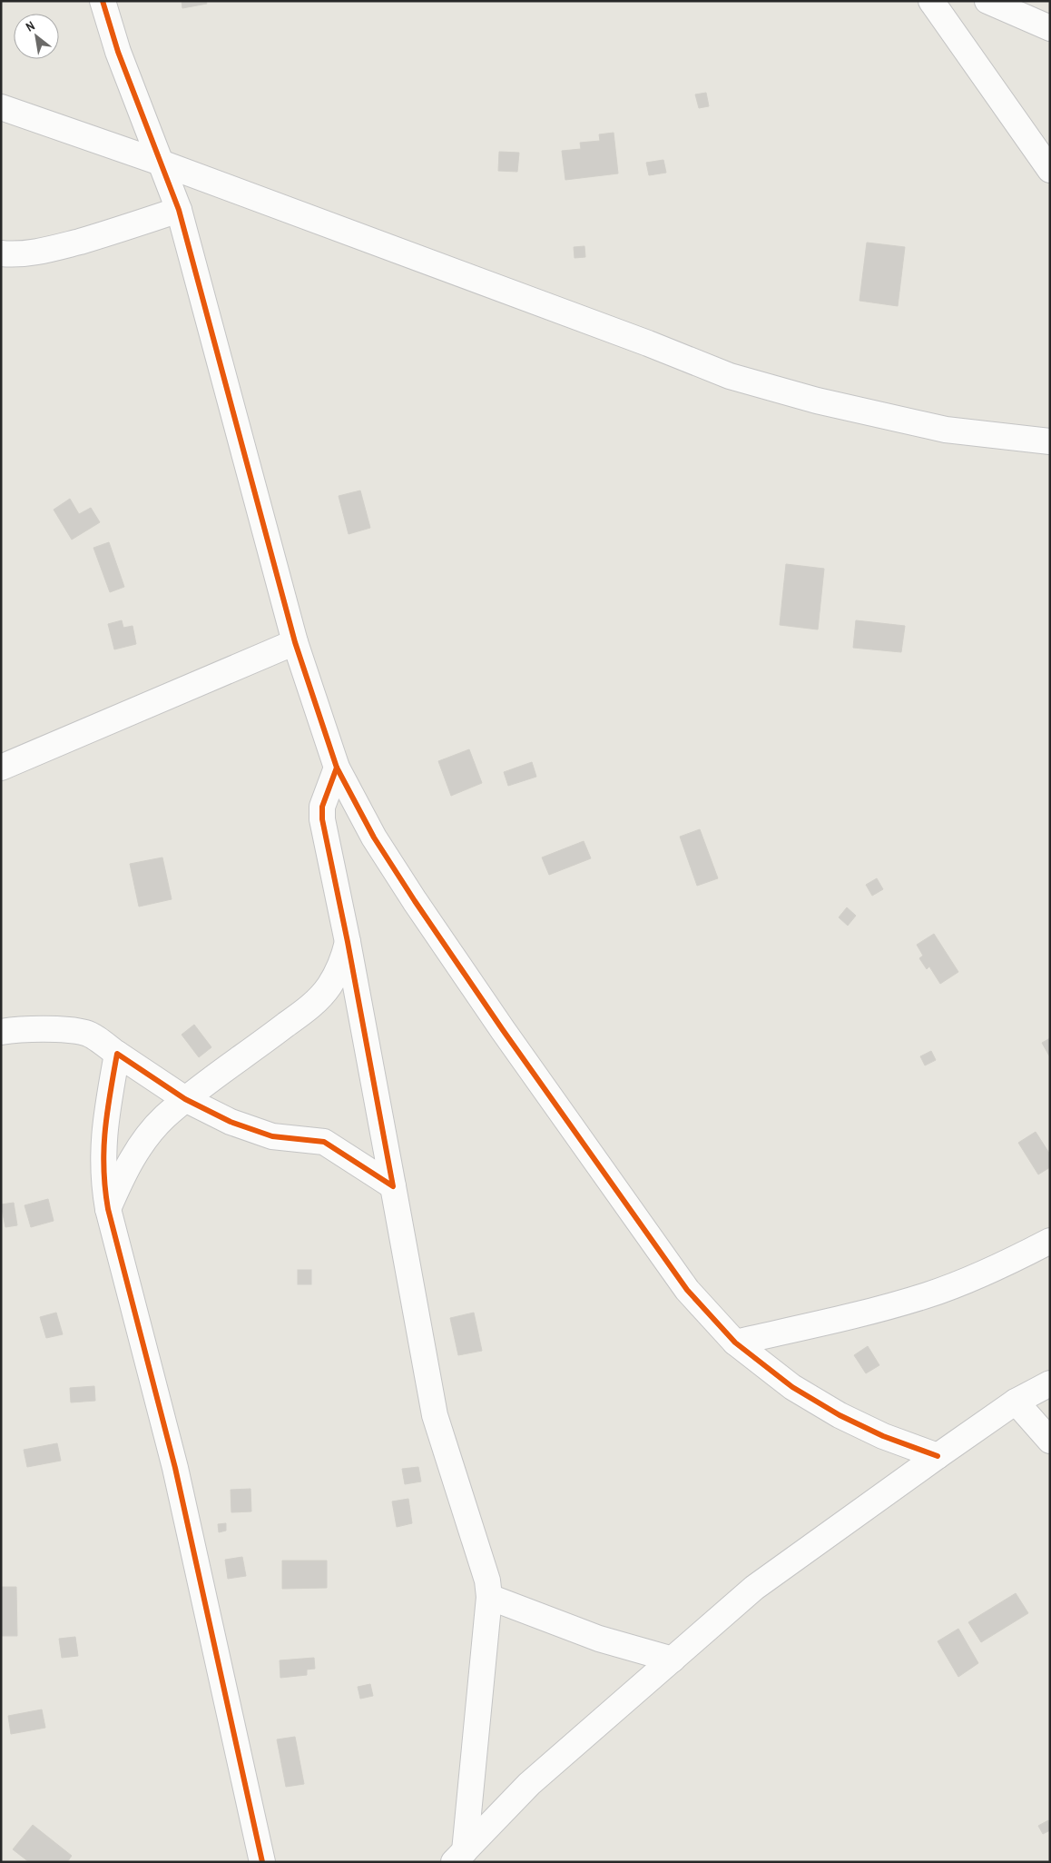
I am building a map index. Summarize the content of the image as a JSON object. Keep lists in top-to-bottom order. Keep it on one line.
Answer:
{"north":"top left"}
